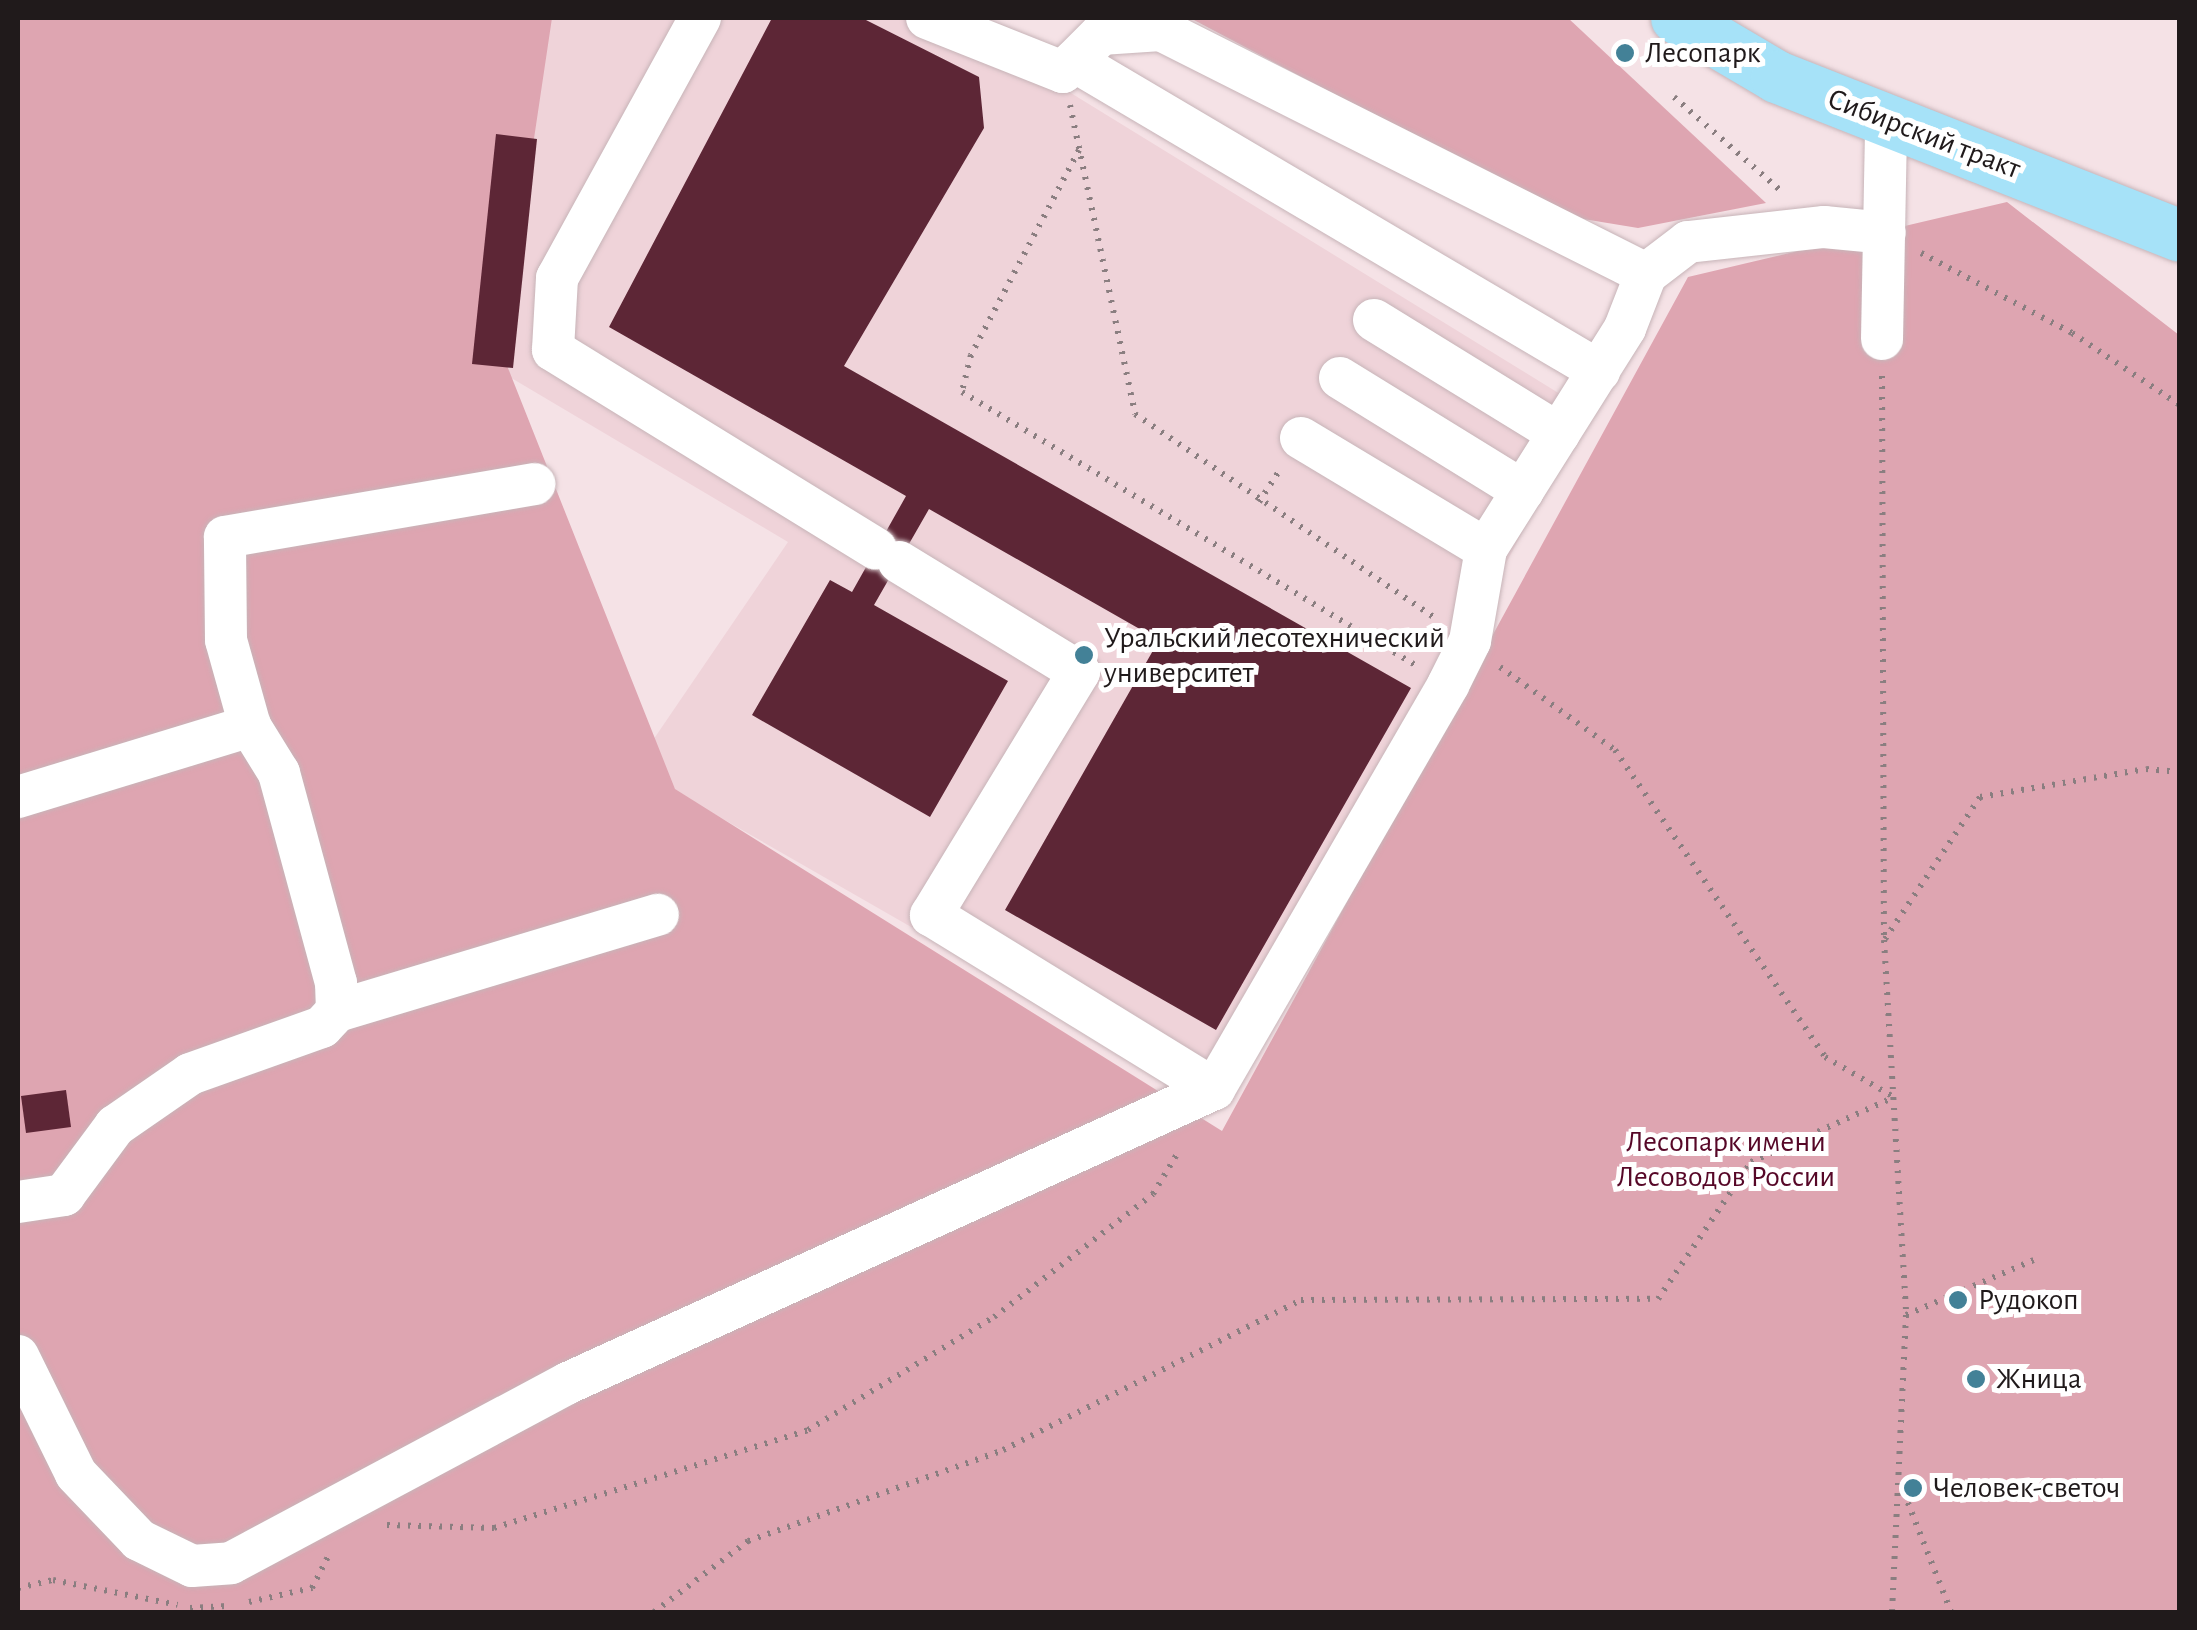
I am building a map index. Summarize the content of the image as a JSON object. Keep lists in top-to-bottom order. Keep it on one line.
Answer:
{"streets":{"main road":["Сибирский тракт"]},"parks":["Лесопарк имени Лесоводов России"],"places":["Лесопарк","Уральский лесотехнический университет","Рудокоп","Жница","Человек-светоч"]}
